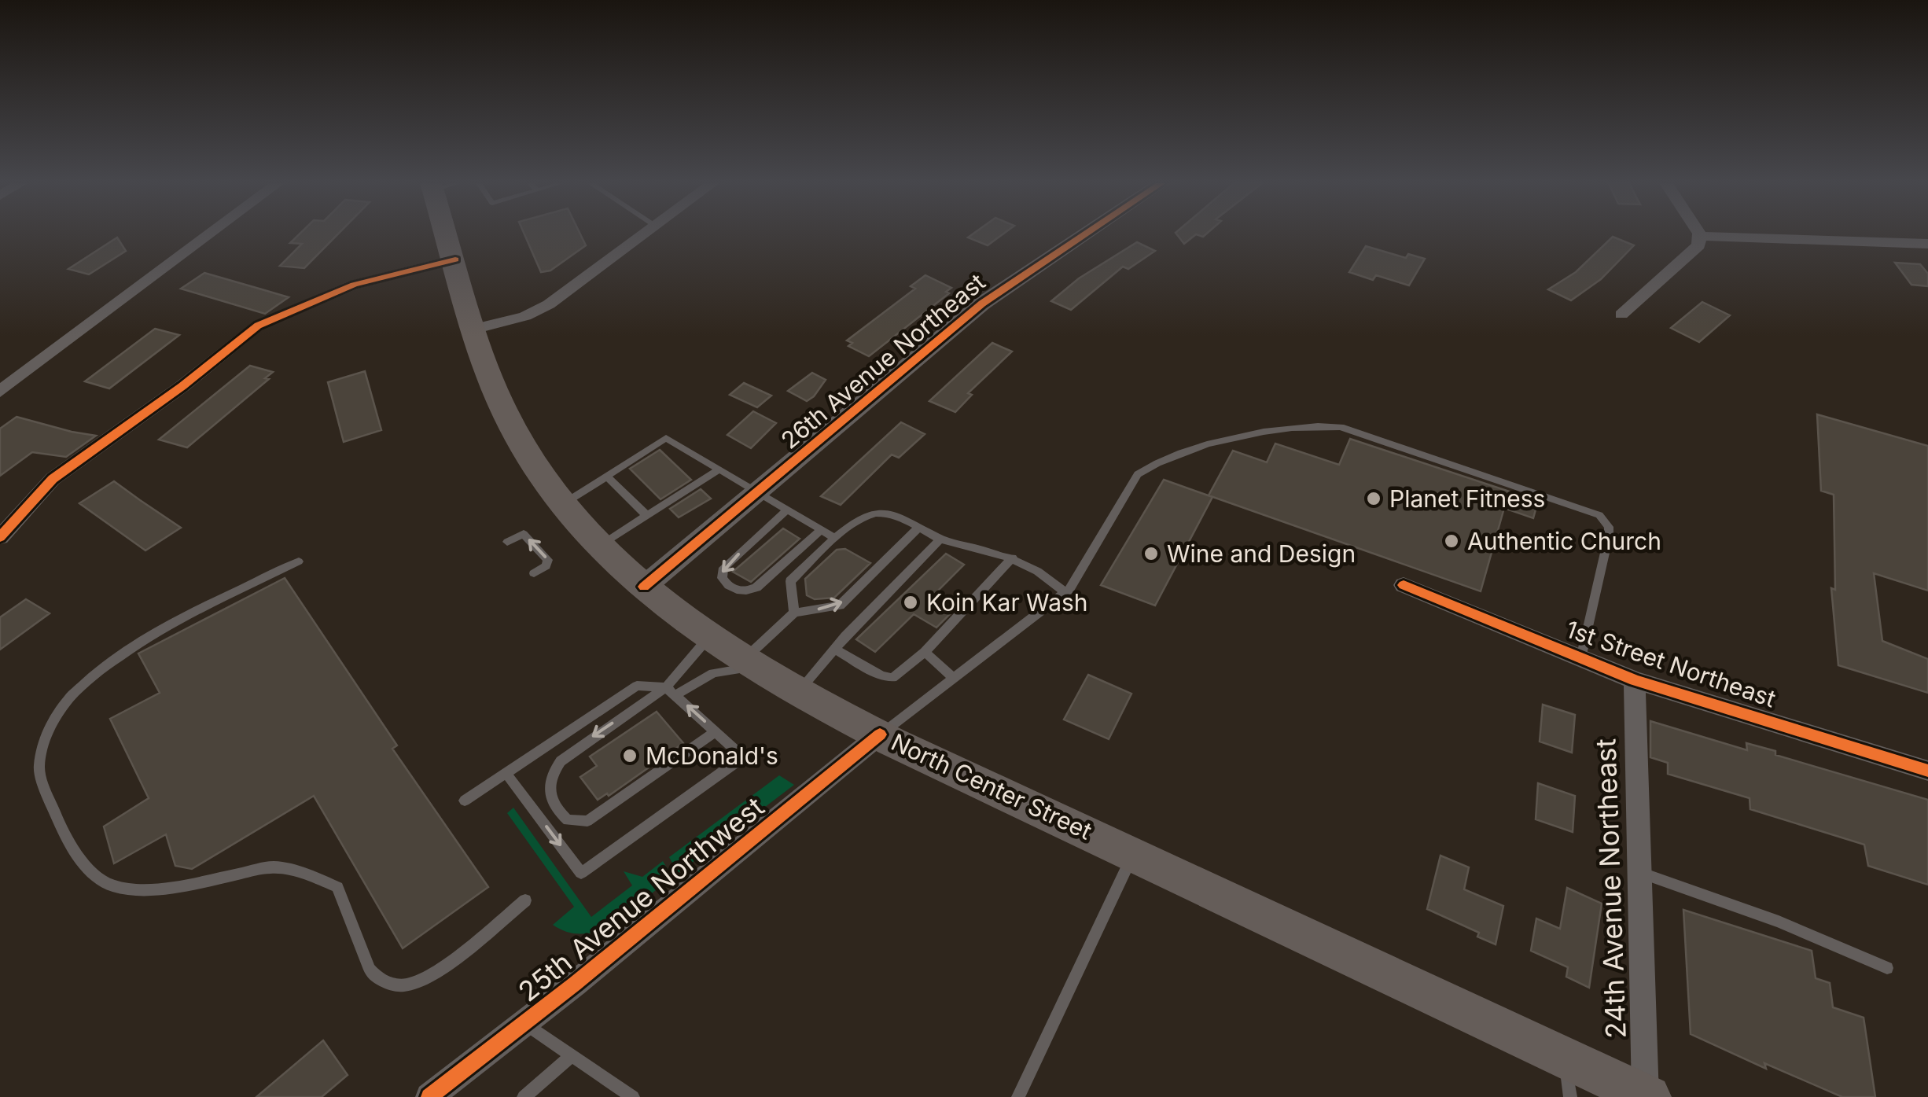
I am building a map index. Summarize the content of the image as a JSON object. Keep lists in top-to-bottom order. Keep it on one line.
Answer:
{"streets":{"main road":["North Center Street"],"street":["26th Avenue Northeast","1st Street Northeast","24th Avenue Northeast","25th Avenue Northwest"]},"crossings":[["26th Avenue Northeast","North Center Street"],["1st Street Northeast","24th Avenue Northeast"],["North Center Street","24th Avenue Northeast"],["North Center Street","25th Avenue Northwest"]],"places":["Planet Fitness","Authentic Church","Wine and Design","Koin Kar Wash","McDonald's"]}
